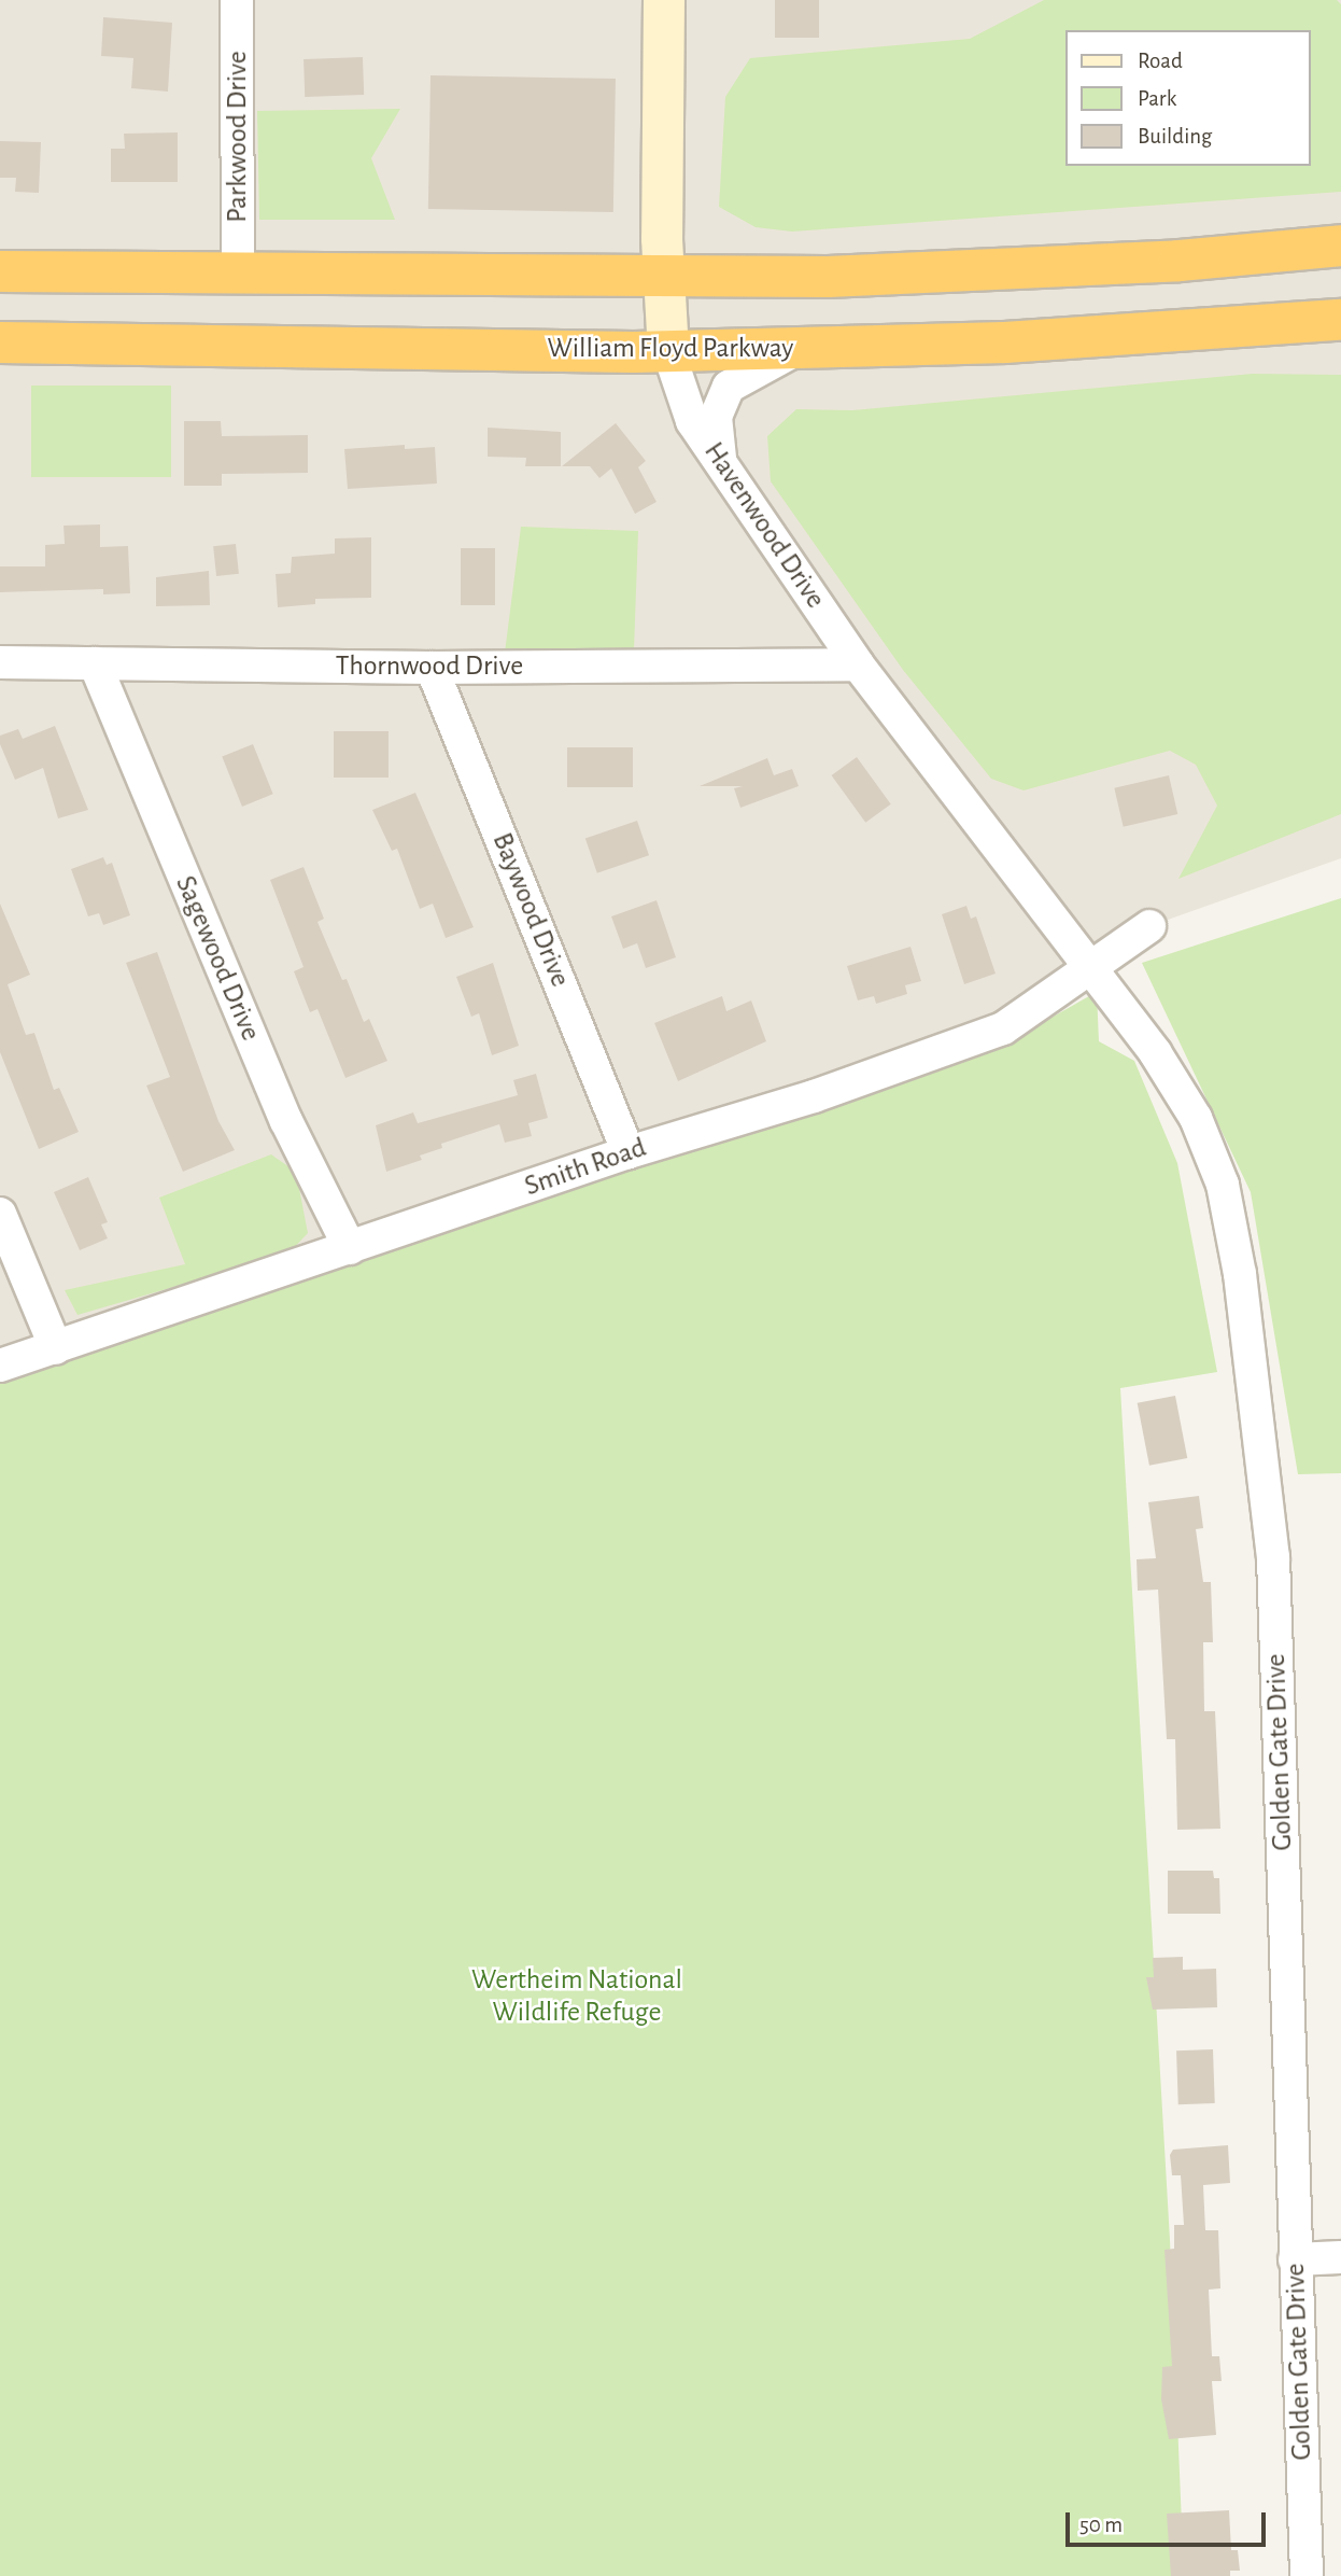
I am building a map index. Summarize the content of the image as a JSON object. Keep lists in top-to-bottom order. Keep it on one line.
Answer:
{"streets":{"highway":["William Floyd Parkway"],"main road":["Havenwood Drive"],"street":["Parkwood Drive","Thornwood Drive","Baywood Drive","Sagewood Drive","Smith Road","Golden Gate Drive"]},"crossings":[["William Floyd Parkway","Havenwood Drive"],["Havenwood Drive","Thornwood Drive"],["Havenwood Drive","Smith Road"],["Havenwood Drive","Golden Gate Drive"],["Thornwood Drive","Baywood Drive"],["Thornwood Drive","Sagewood Drive"],["Baywood Drive","Smith Road"],["Sagewood Drive","Smith Road"],["Smith Road","Golden Gate Drive"]],"parks":["Wertheim National Wildlife Refuge"],"legend":["Road","Park","Building"],"scale_bar":"50 m"}
